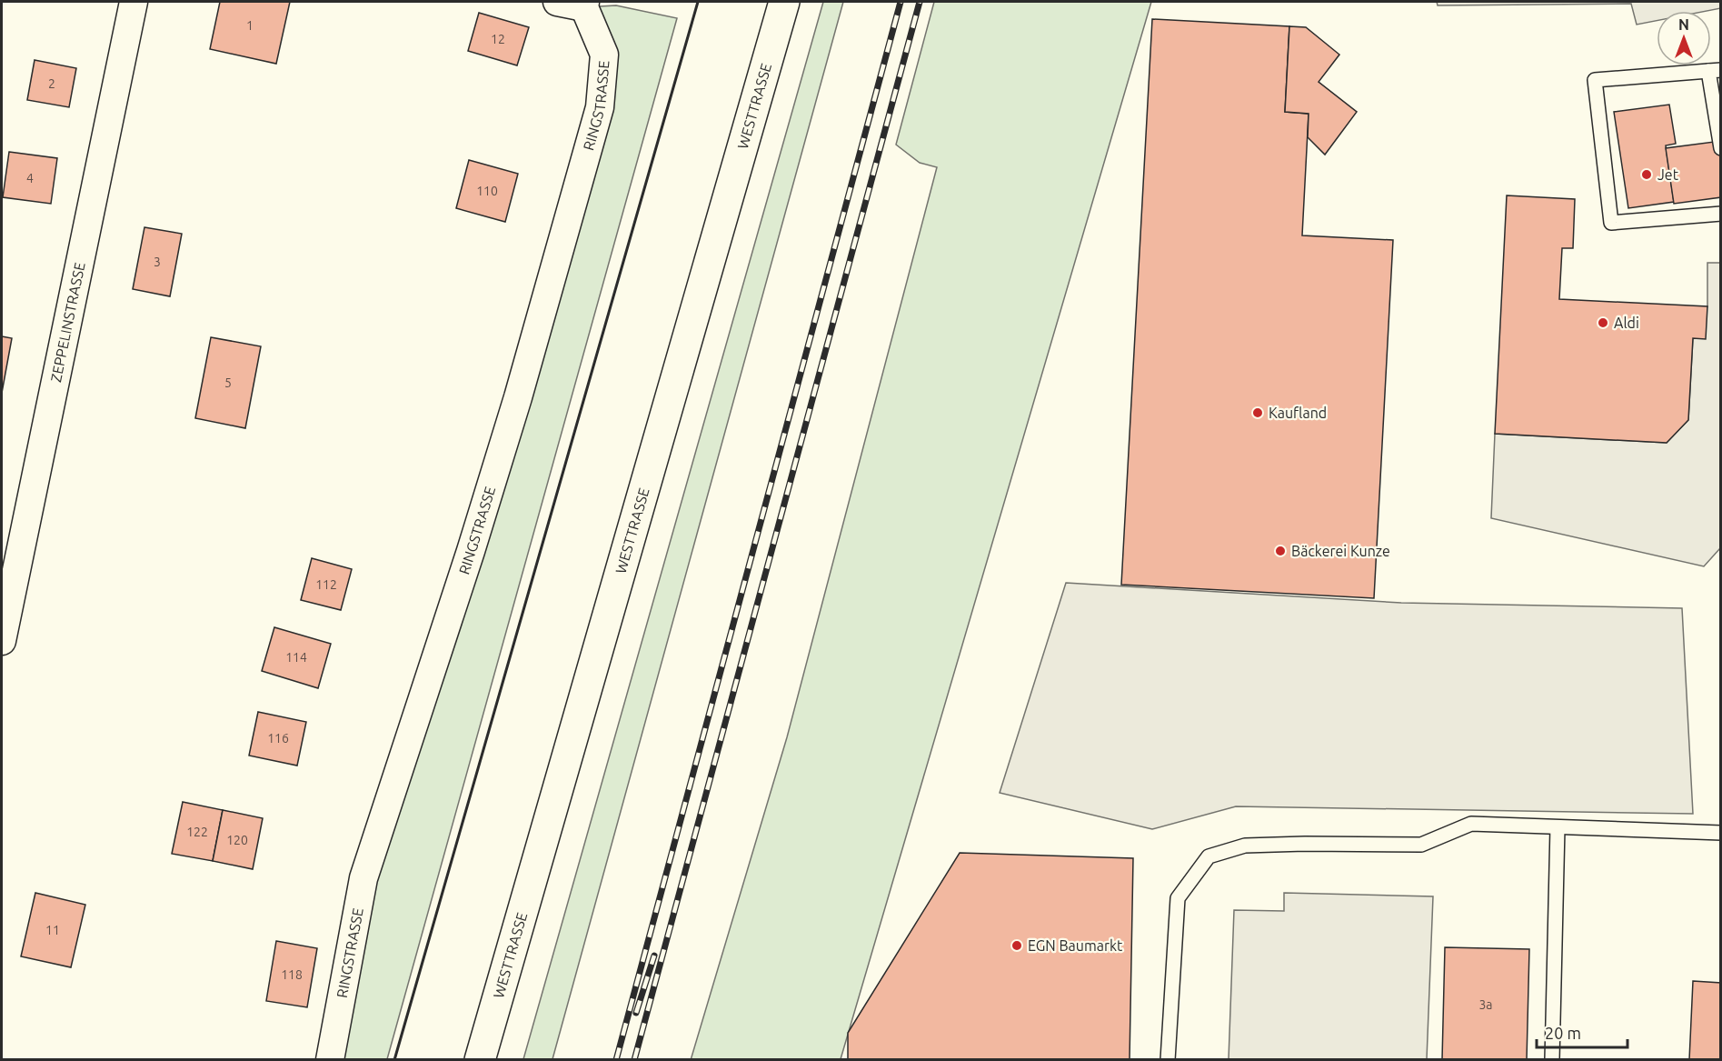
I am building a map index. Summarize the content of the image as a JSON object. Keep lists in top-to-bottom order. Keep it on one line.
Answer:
{"streets":{"main road":["WESTTRASSE"],"street":["RINGSTRASSE","ZEPPELINSTRASSE"]},"places":["Jet","Aldi","Kaufland","Bäckerei Kunze","EGN Baumarkt"],"house_numbers":["1","12","2","4","110","3","5","112","114","116","122","120","11","118","3a"],"scale_bar":"20 m","north":"top"}
